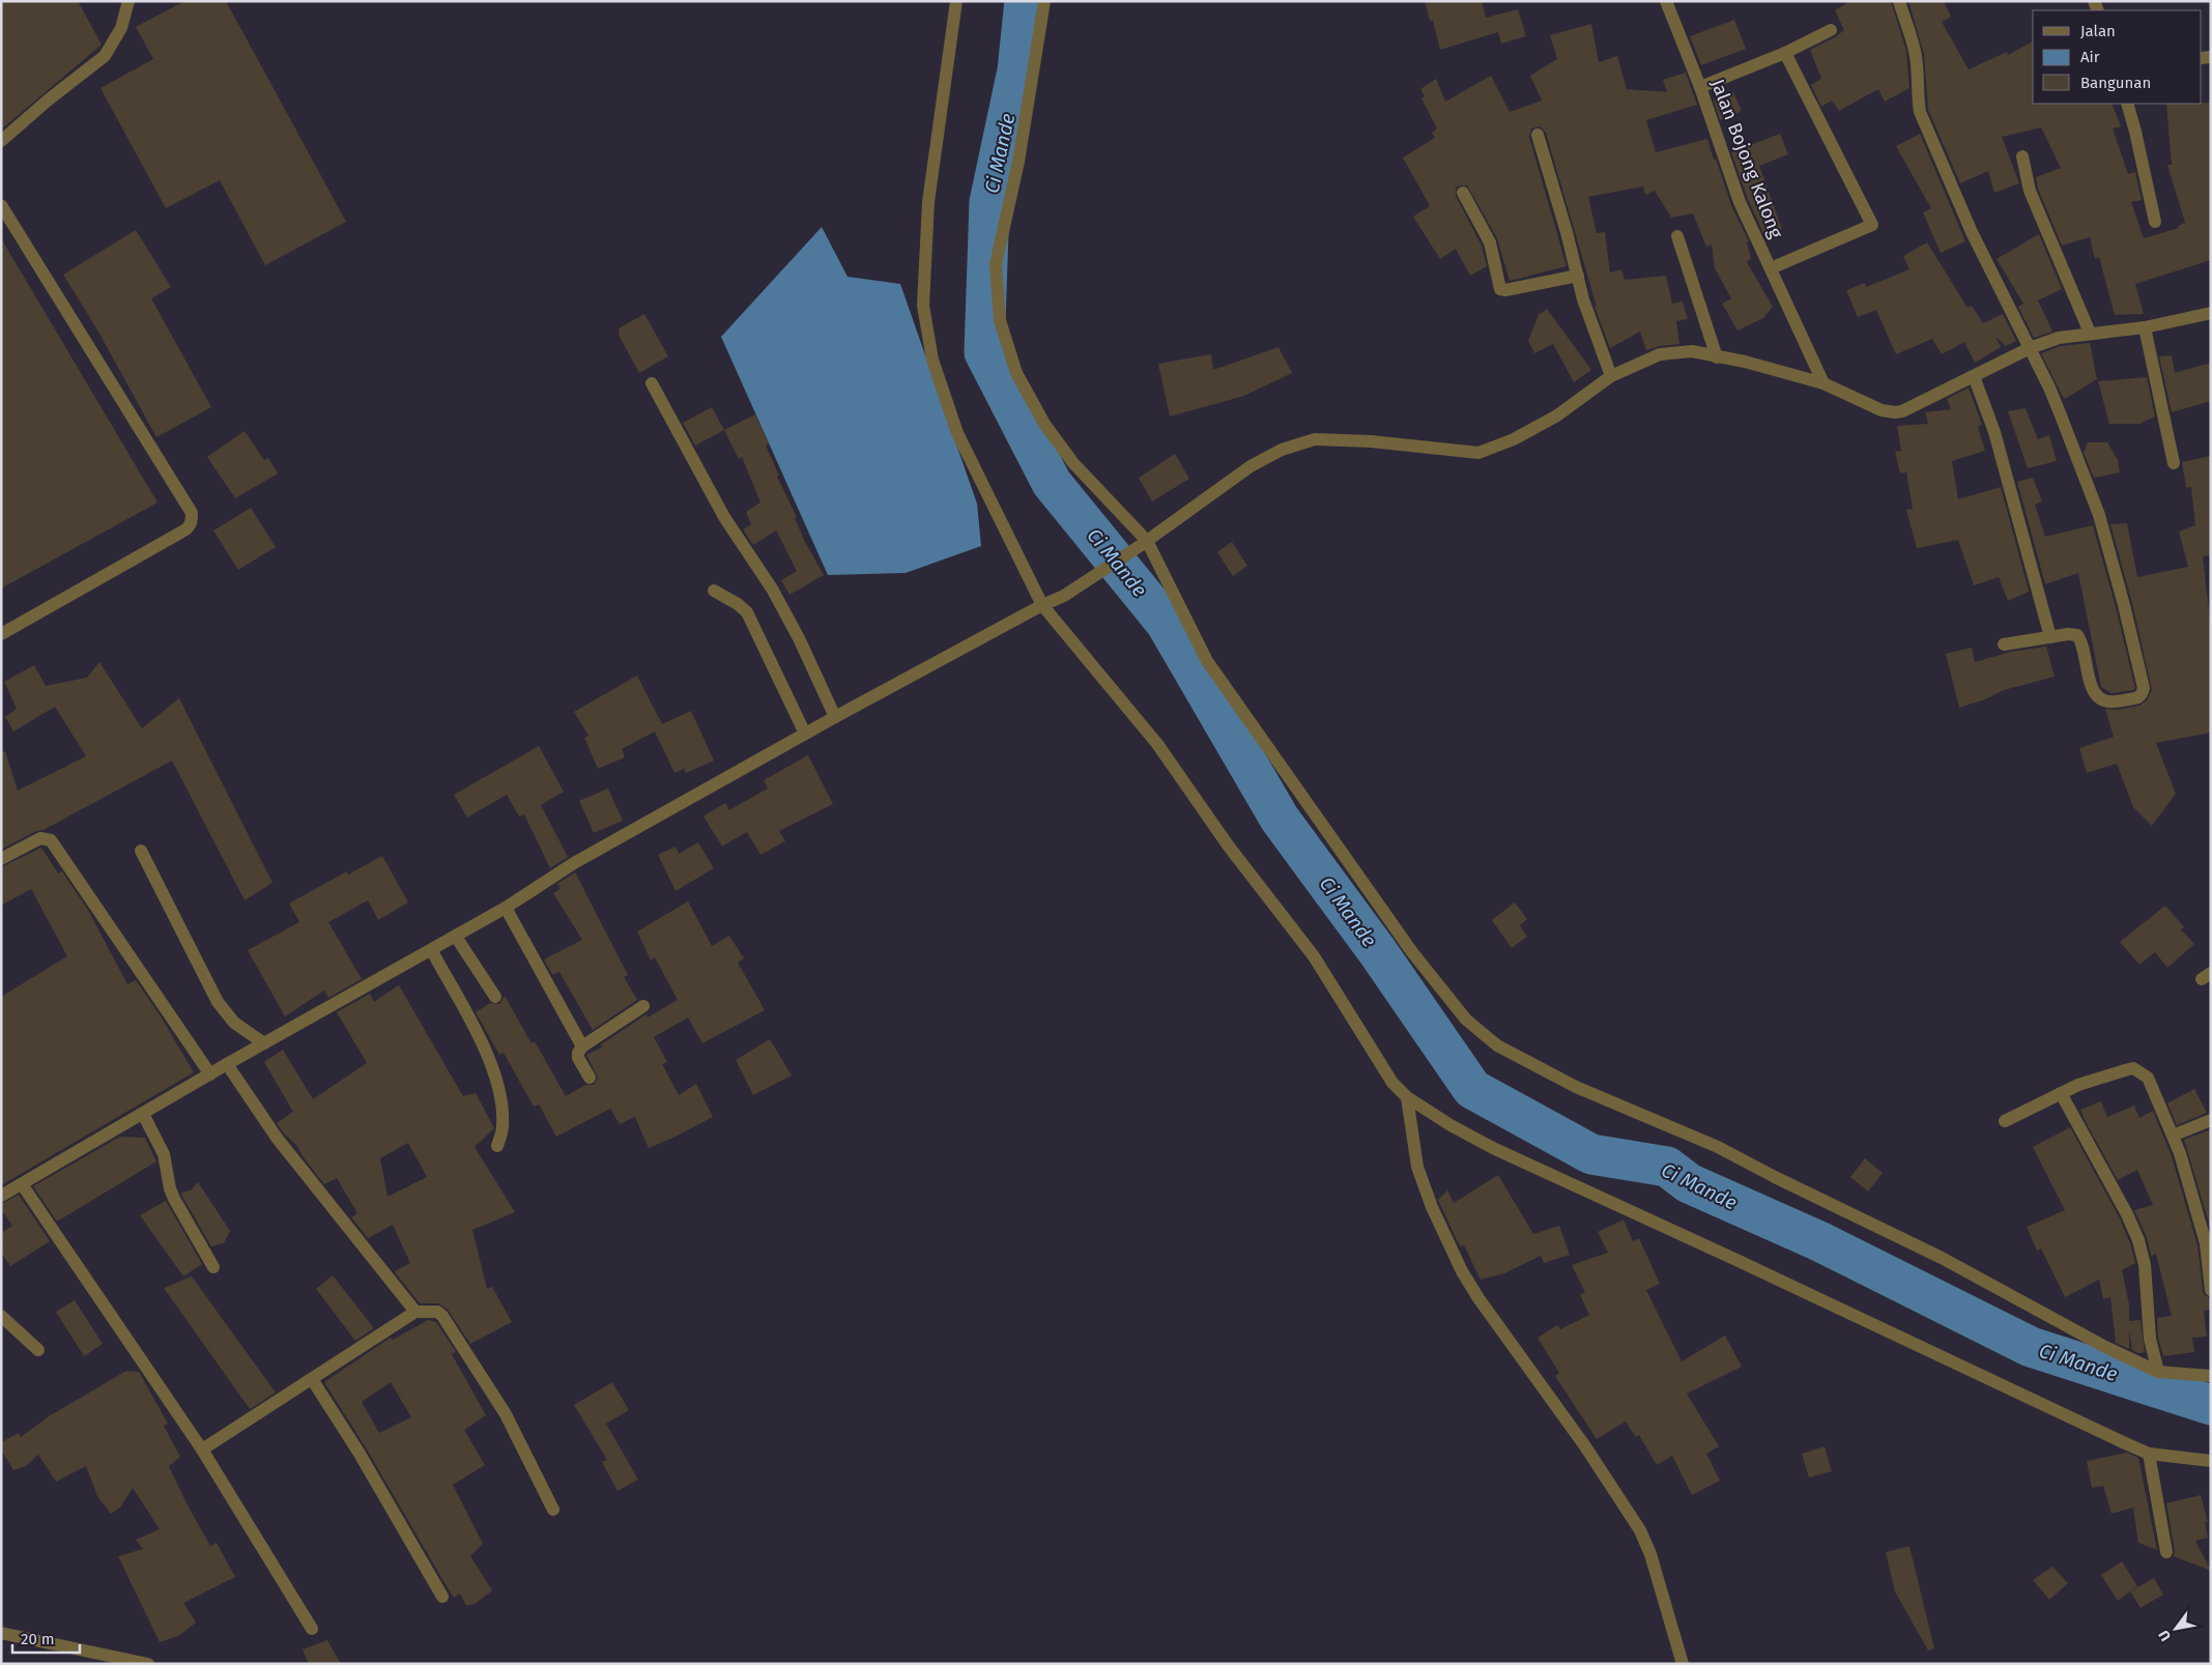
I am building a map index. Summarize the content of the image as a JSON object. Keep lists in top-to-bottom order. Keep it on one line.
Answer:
{"streets":{"street":["Jalan Bojong Kalong"]},"water":["Ci Mande"],"legend":["Jalan","Air","Bangunan"],"scale_bar":"20 m","north":"bottom left"}
